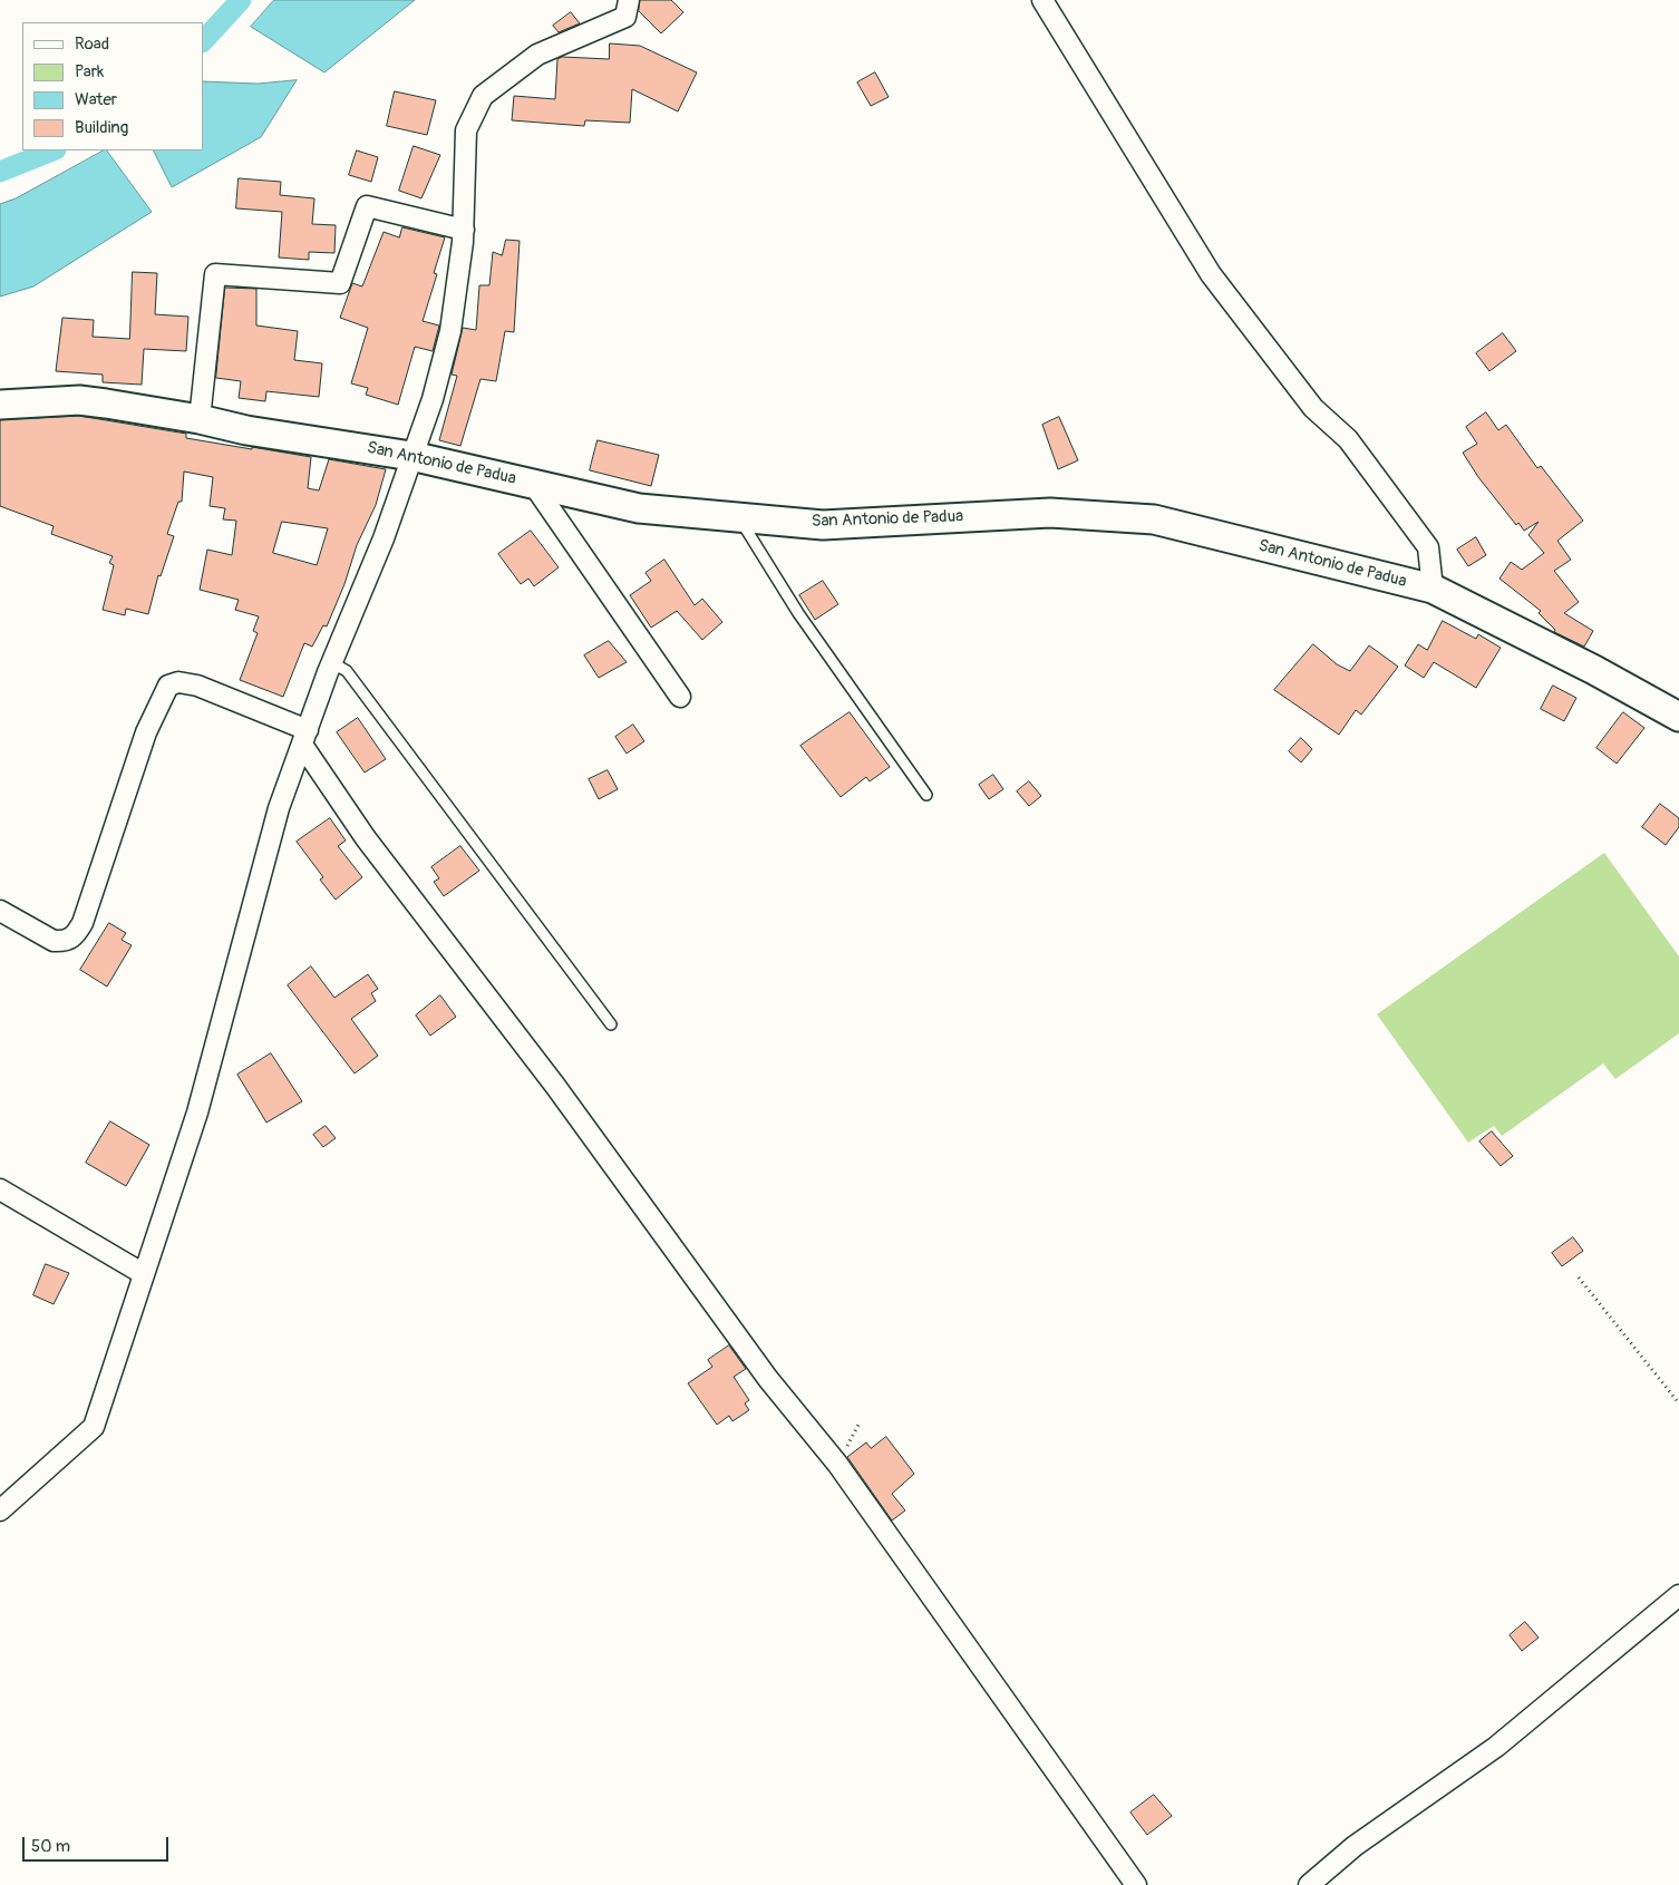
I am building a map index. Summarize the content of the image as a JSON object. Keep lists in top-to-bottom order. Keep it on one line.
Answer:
{"streets":{"street":["San Antonio de Padua"]},"legend":["Road","Park","Water","Building"],"scale_bar":"50 m"}
